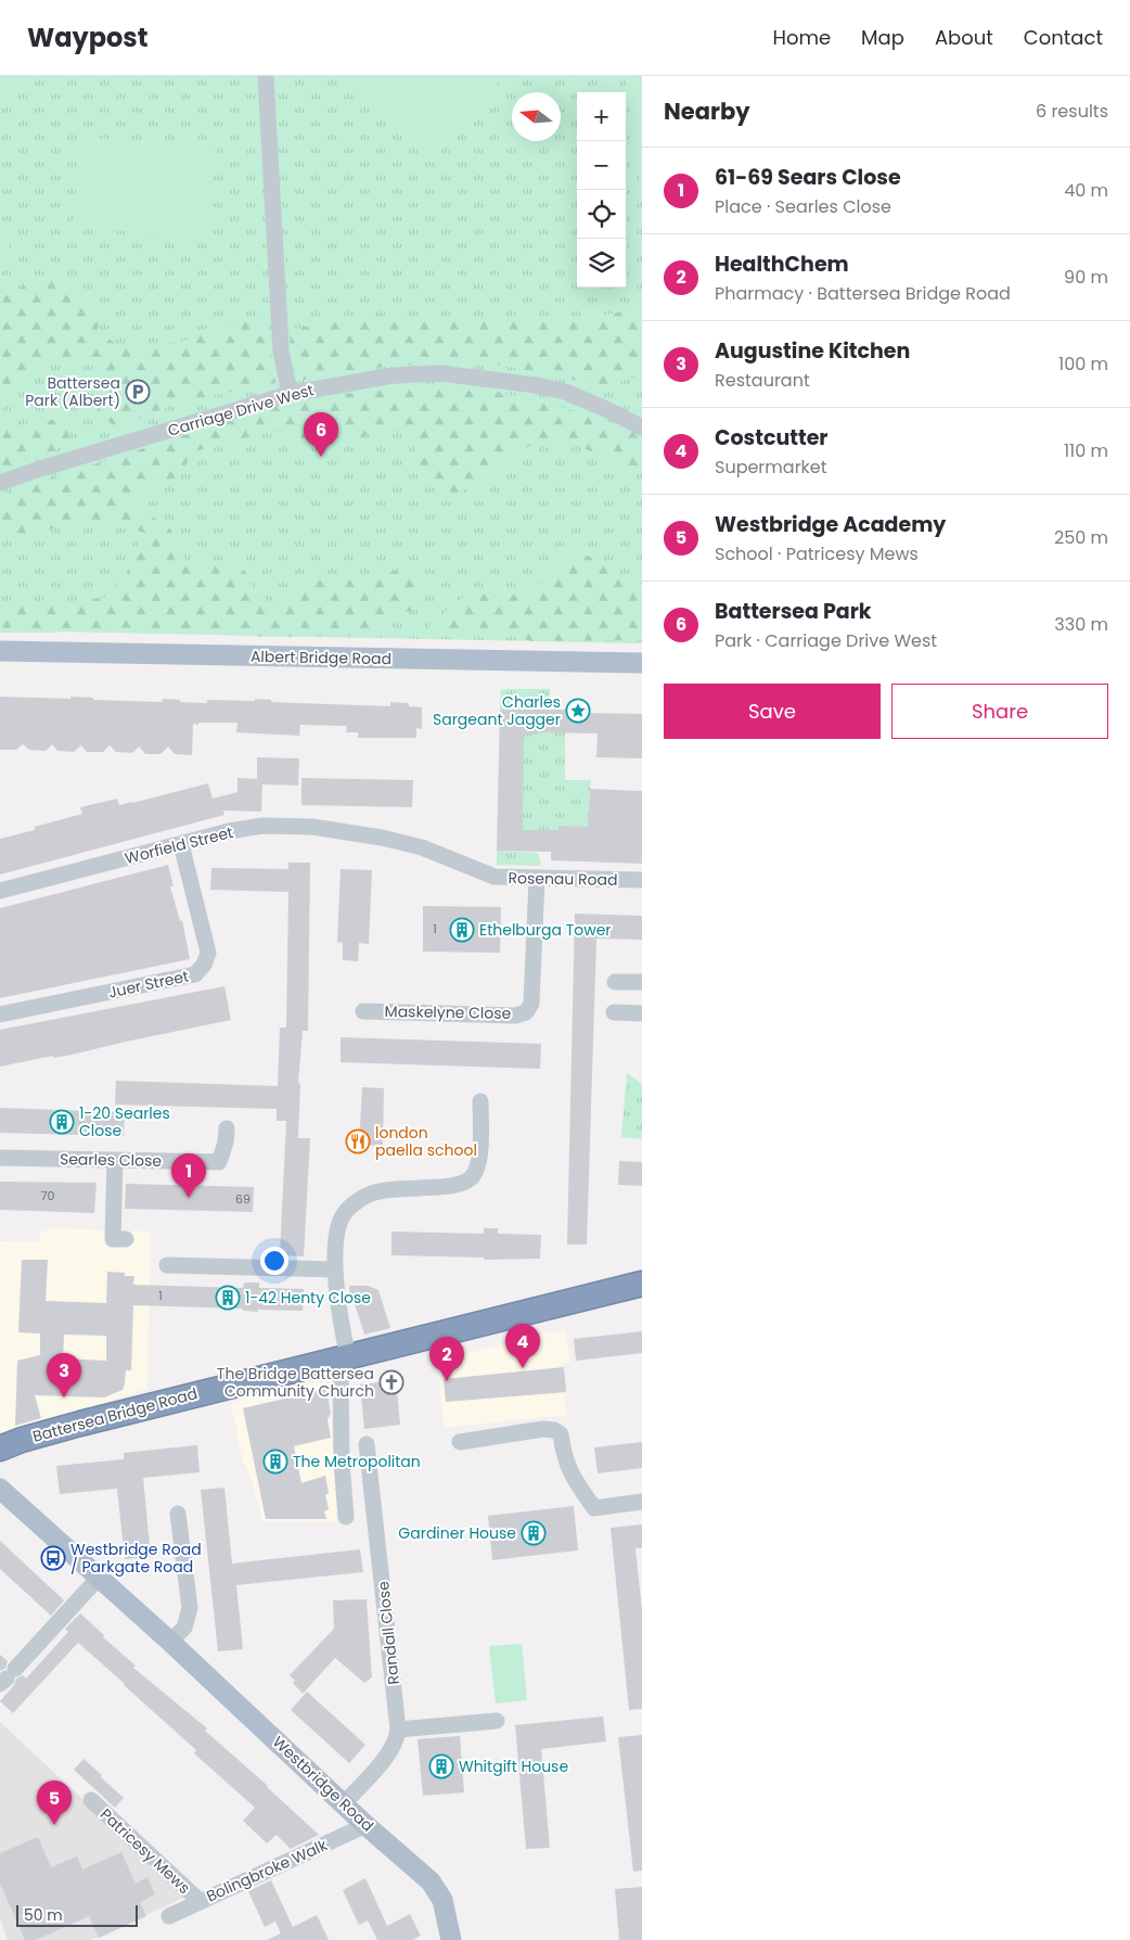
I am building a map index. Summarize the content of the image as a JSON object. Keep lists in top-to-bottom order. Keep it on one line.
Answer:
{"streets":{"highway":["Battersea Bridge Road"],"main road":["Albert Bridge Road","Westbridge Road"],"street":["Carriage Drive West","Worfield Street","Rosenau Road","Juer Street","Maskelyne Close","Searles Close","Randall Close","Patricesy Mews","Bolingbroke Walk"]},"crossings":[["Worfield Street","Rosenau Road"],["Worfield Street","Juer Street"],["Rosenau Road","Maskelyne Close"],["Randall Close","Westbridge Road"],["Westbridge Road","Bolingbroke Walk"],["Patricesy Mews","Bolingbroke Walk"]],"places":{"parking":["Battersea Park (Albert)"],"place":["Charles Sargeant Jagger"],"building":["Ethelburga Tower","1-20 Searles Close","1-42 Henty Close","The Metropolitan","Gardiner House","Whitgift House"],"restaurant":["london paella school"],"church":["The Bridge Battersea Community Church"],"bus stop":["Westbridge Road / Parkgate Road"]},"house_numbers":["1","70","69","1"],"scale_bar":"50 m","north":"left","page":{"header":"Waypost","nav":["Home","Map","About","Contact"],"heading":["Nearby","6 results"],"map_buttons":["+","−"],"list":[{"mark":"1","name":"61-69 Sears Close","note":"Place · Searles Close","value":"40 m"},{"mark":"2","name":"HealthChem","note":"Pharmacy · Battersea Bridge Road","value":"90 m"},{"mark":"3","name":"Augustine Kitchen","note":"Restaurant","value":"100 m"},{"mark":"4","name":"Costcutter","note":"Supermarket","value":"110 m"},{"mark":"5","name":"Westbridge Academy","note":"School · Patricesy Mews","value":"250 m"},{"mark":"6","name":"Battersea Park","note":"Park · Carriage Drive West","value":"330 m"}],"pins":["6","1","4","2","3","5"],"buttons":["Save","Share"],"scale":"50 m"}}
